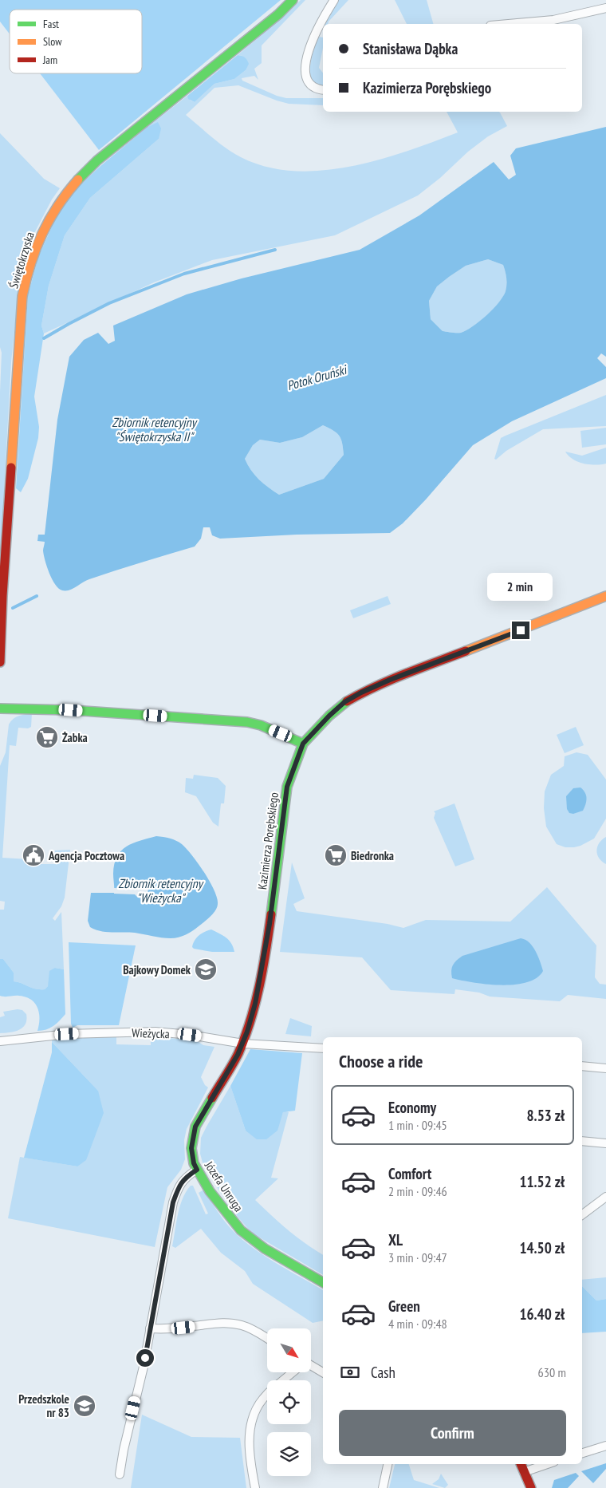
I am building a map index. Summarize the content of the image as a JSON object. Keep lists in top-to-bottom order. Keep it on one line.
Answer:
{"streets":{"street":["Świętokrzyska","Kazimierza Porębskiego","Wieżycka","Józefa Unruga"]},"crossings":[["Kazimierza Porębskiego","Wieżycka"],["Kazimierza Porębskiego","Józefa Unruga"],["Wieżycka","Józefa Unruga"]],"water":["Potok Oruński","Zbiornik retencyjny \"Świętokrzyska II\"","Zbiornik retencyjny \"Wieżycka\""],"places":{"supermarket":["Żabka","Biedronka"],"public building":["Agencja Pocztowa"],"school or university":["Bajkowy Domek","Przedszkole nr 83"]},"legend":["Fast","Slow","Jam"],"north":"bottom right","page":{"banner":["Stanisława Dąbka","Kazimierza Porębskiego"],"bubble":"2 min","heading":"Choose a ride","list":[{"name":"Economy","note":"1 min · 09:45","value":"8.53 zł"},{"name":"Comfort","note":"2 min · 09:46","value":"11.52 zł"},{"name":"XL","note":"3 min · 09:47","value":"14.50 zł"},{"name":"Green","note":"4 min · 09:48","value":"16.40 zł"}],"pay":["Cash","630 m"],"buttons":"Confirm"}}
